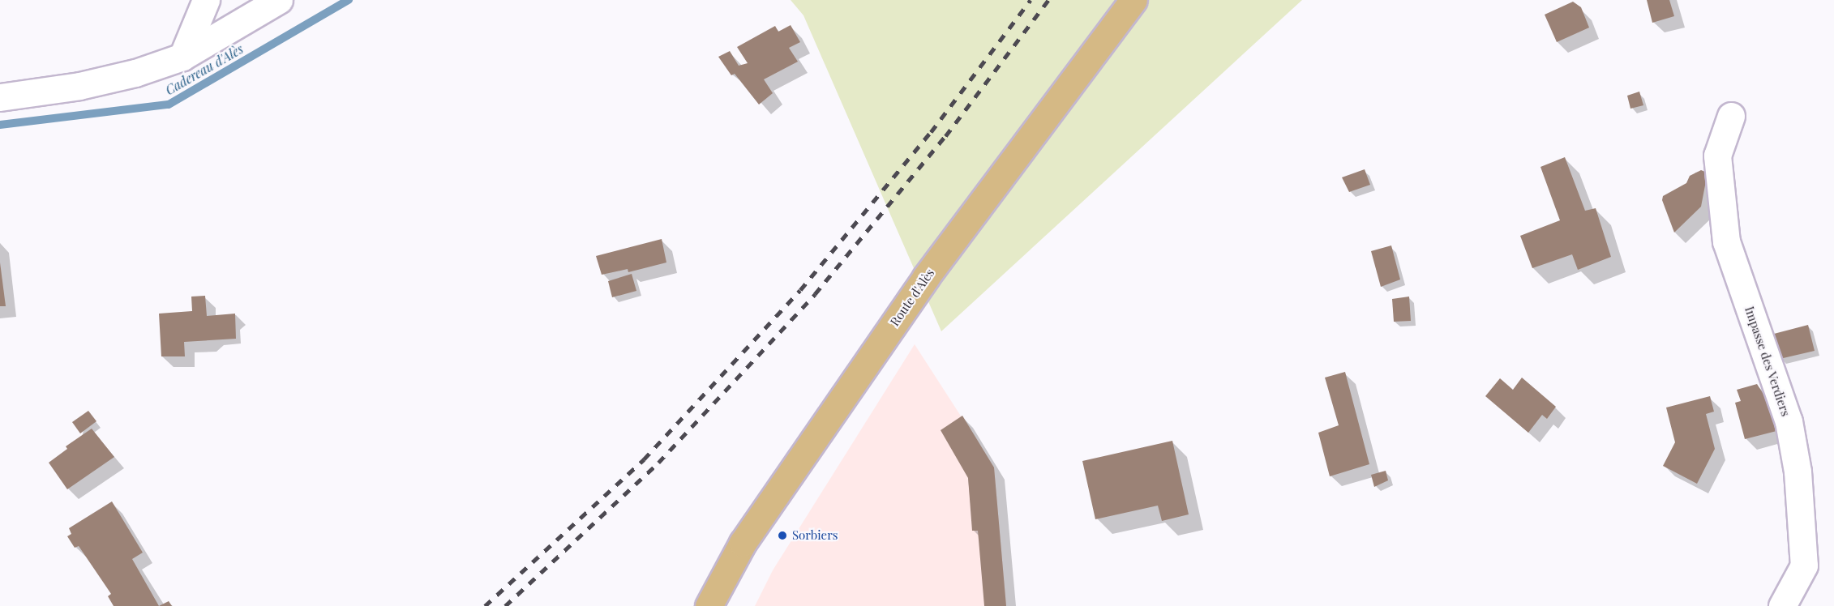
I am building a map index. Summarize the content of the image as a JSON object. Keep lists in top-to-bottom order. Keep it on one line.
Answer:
{"streets":{"main road":["Route d'Alès"],"street":["Impasse des Verdiers"]},"water":["Cadereau d'Alès"],"places":["Sorbiers"]}
